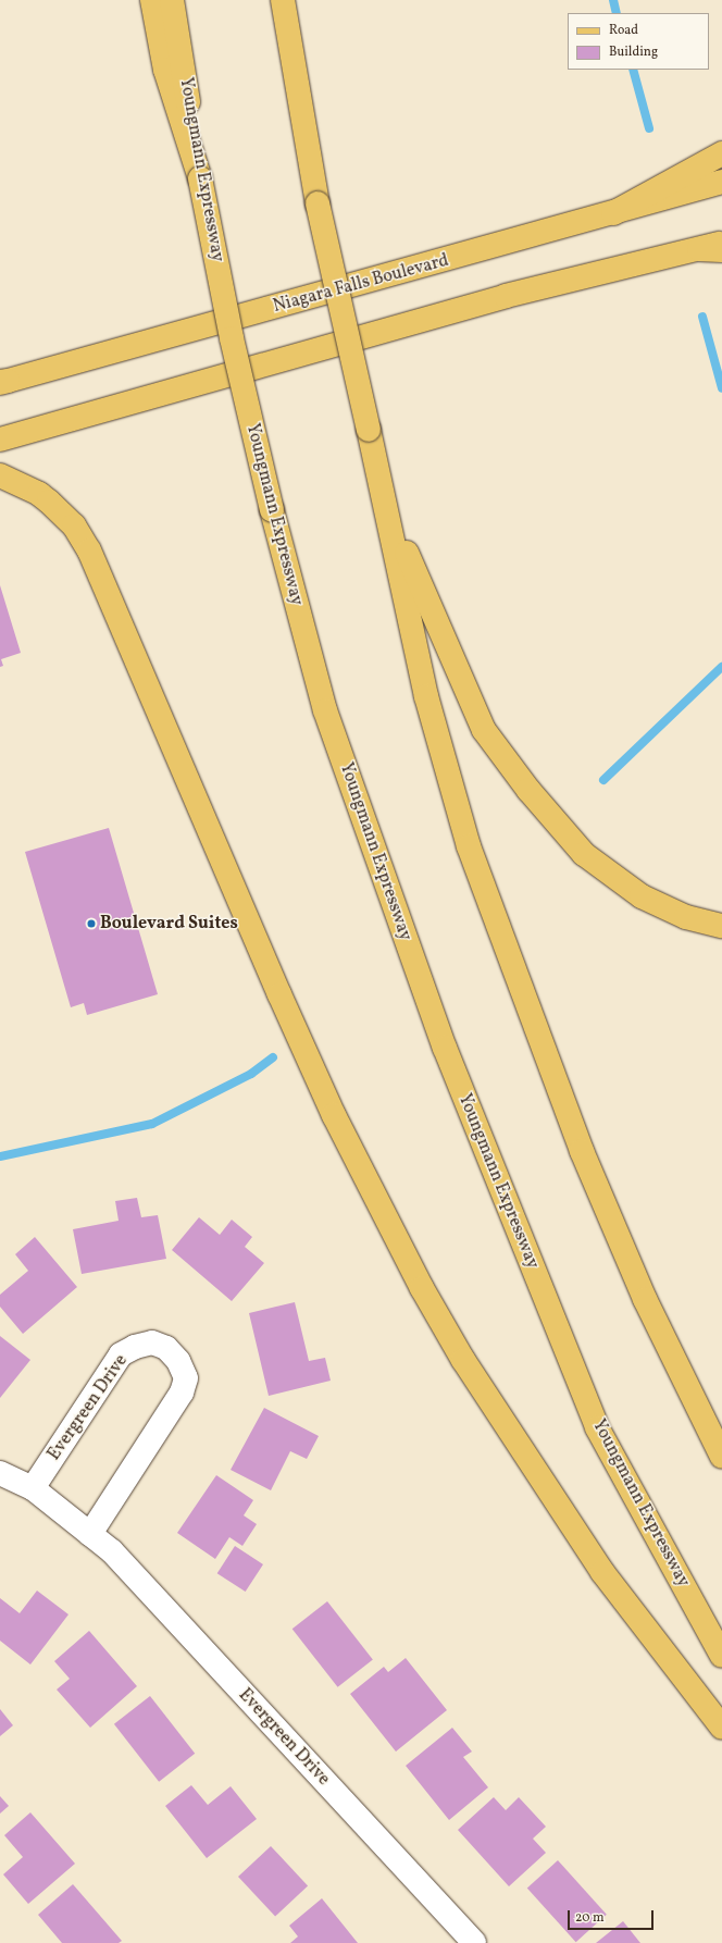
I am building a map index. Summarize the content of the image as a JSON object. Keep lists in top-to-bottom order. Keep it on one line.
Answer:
{"streets":{"main road":["Youngmann Expressway","Niagara Falls Boulevard"],"street":["Evergreen Drive"]},"places":["Boulevard Suites"],"legend":["Road","Building"],"scale_bar":"20 m"}
